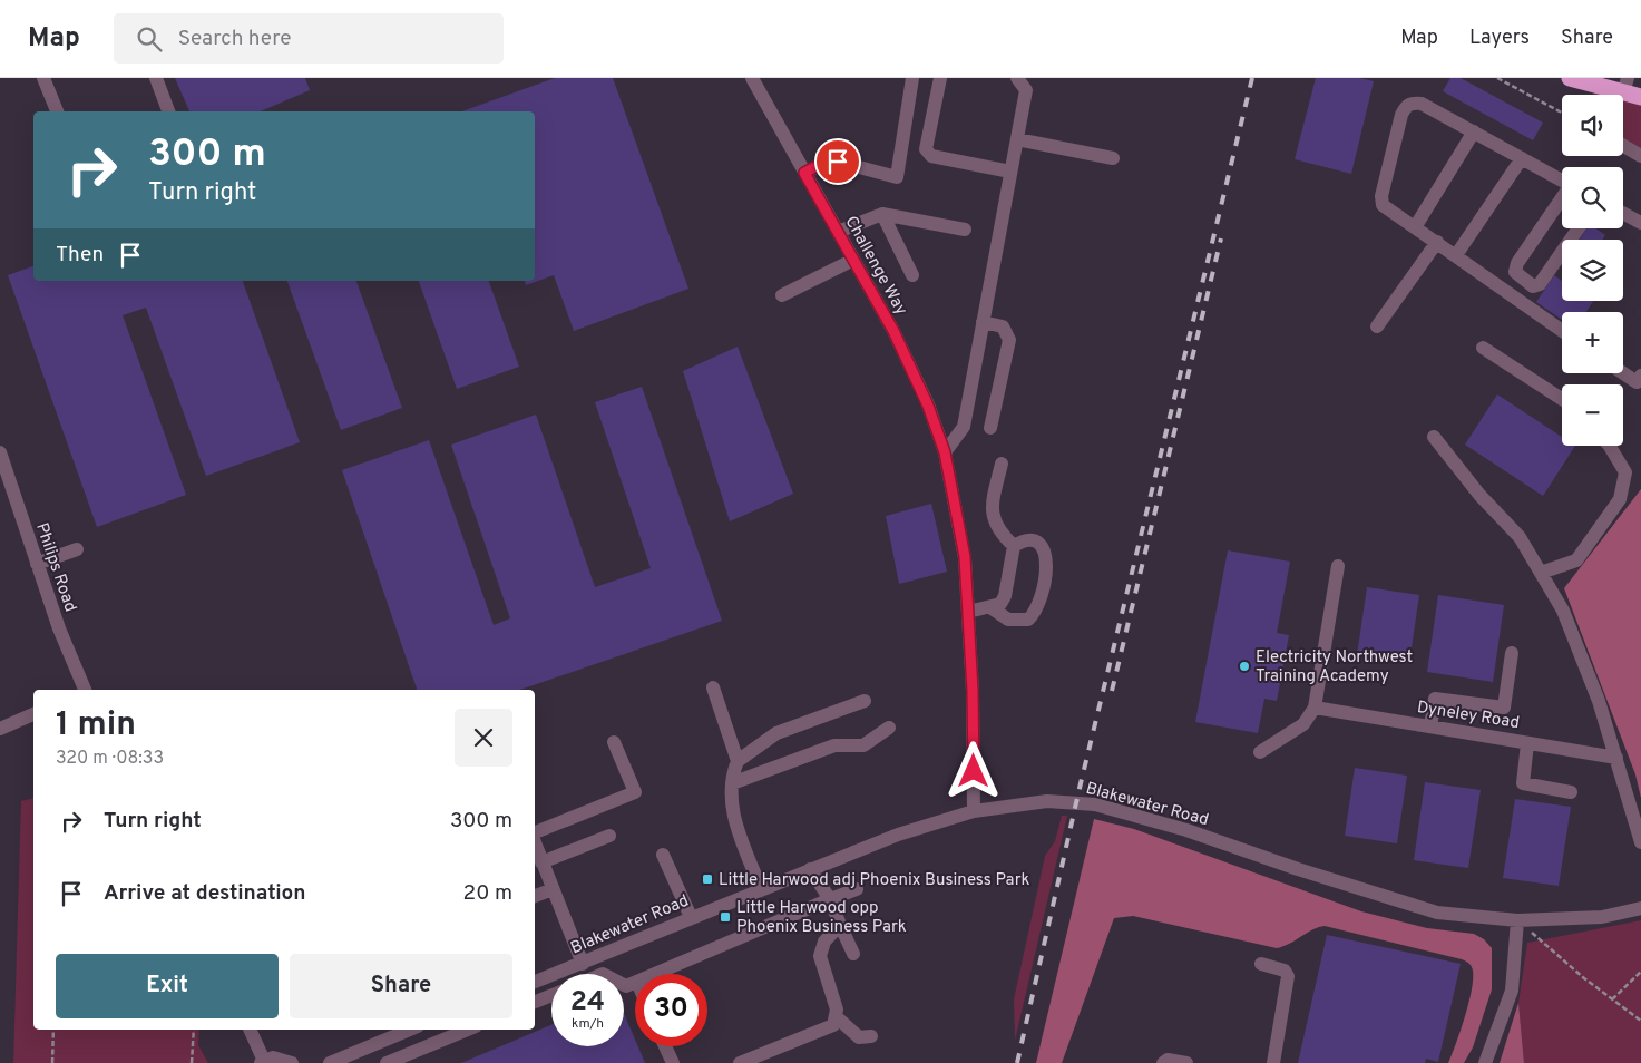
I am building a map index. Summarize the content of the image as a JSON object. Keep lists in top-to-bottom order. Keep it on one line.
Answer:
{"streets":{"street":["Challenge Way","Philips Road","Dyneley Road","Blakewater Road"]},"crossings":[["Challenge Way","Blakewater Road"]],"places":{"other":["Electricity Northwest Training Academy"],"transit":["Little Harwood adj Phoenix Business Park","Little Harwood opp Phoenix Business Park"]},"page":{"header":"Map","search":"Search here","nav":["Map","Layers","Share"],"map_buttons":["+","−"],"turn":["300 m","Turn right"],"then":"Then","heading":["1 min","320 m · 08:33"],"list":[{"name":"Turn right","value":"300 m"},{"name":"Arrive at destination","value":"20 m"}],"buttons":["Exit","Share"],"speed":"24 km/h","limit":"30"}}
